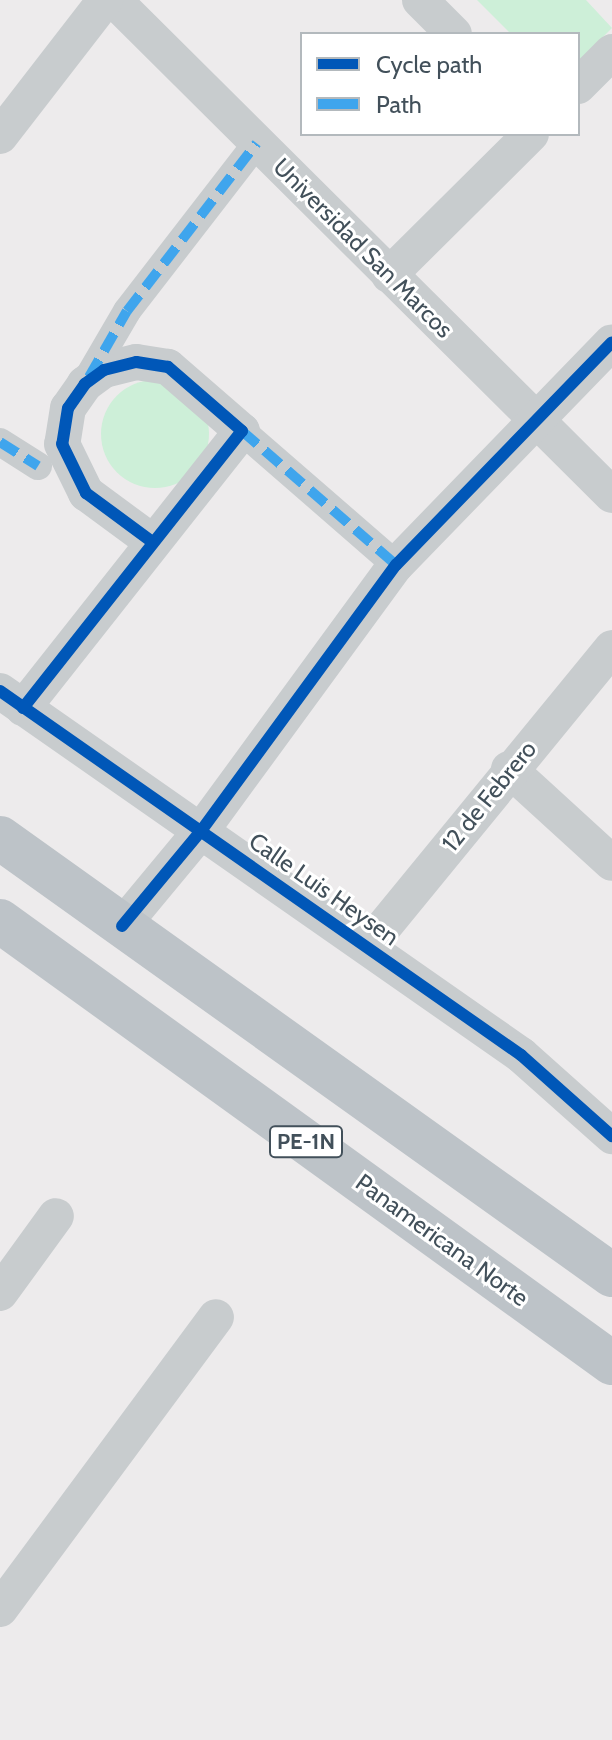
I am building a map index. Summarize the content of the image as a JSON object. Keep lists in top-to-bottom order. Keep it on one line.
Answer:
{"streets":{"highway":["PE-1N","Panamericana Norte"],"street":["Universidad San Marcos","12 de Febrero","Calle Luis Heysen"]},"crossings":[["12 de Febrero","Calle Luis Heysen"]],"legend":["Cycle path","Path"]}
